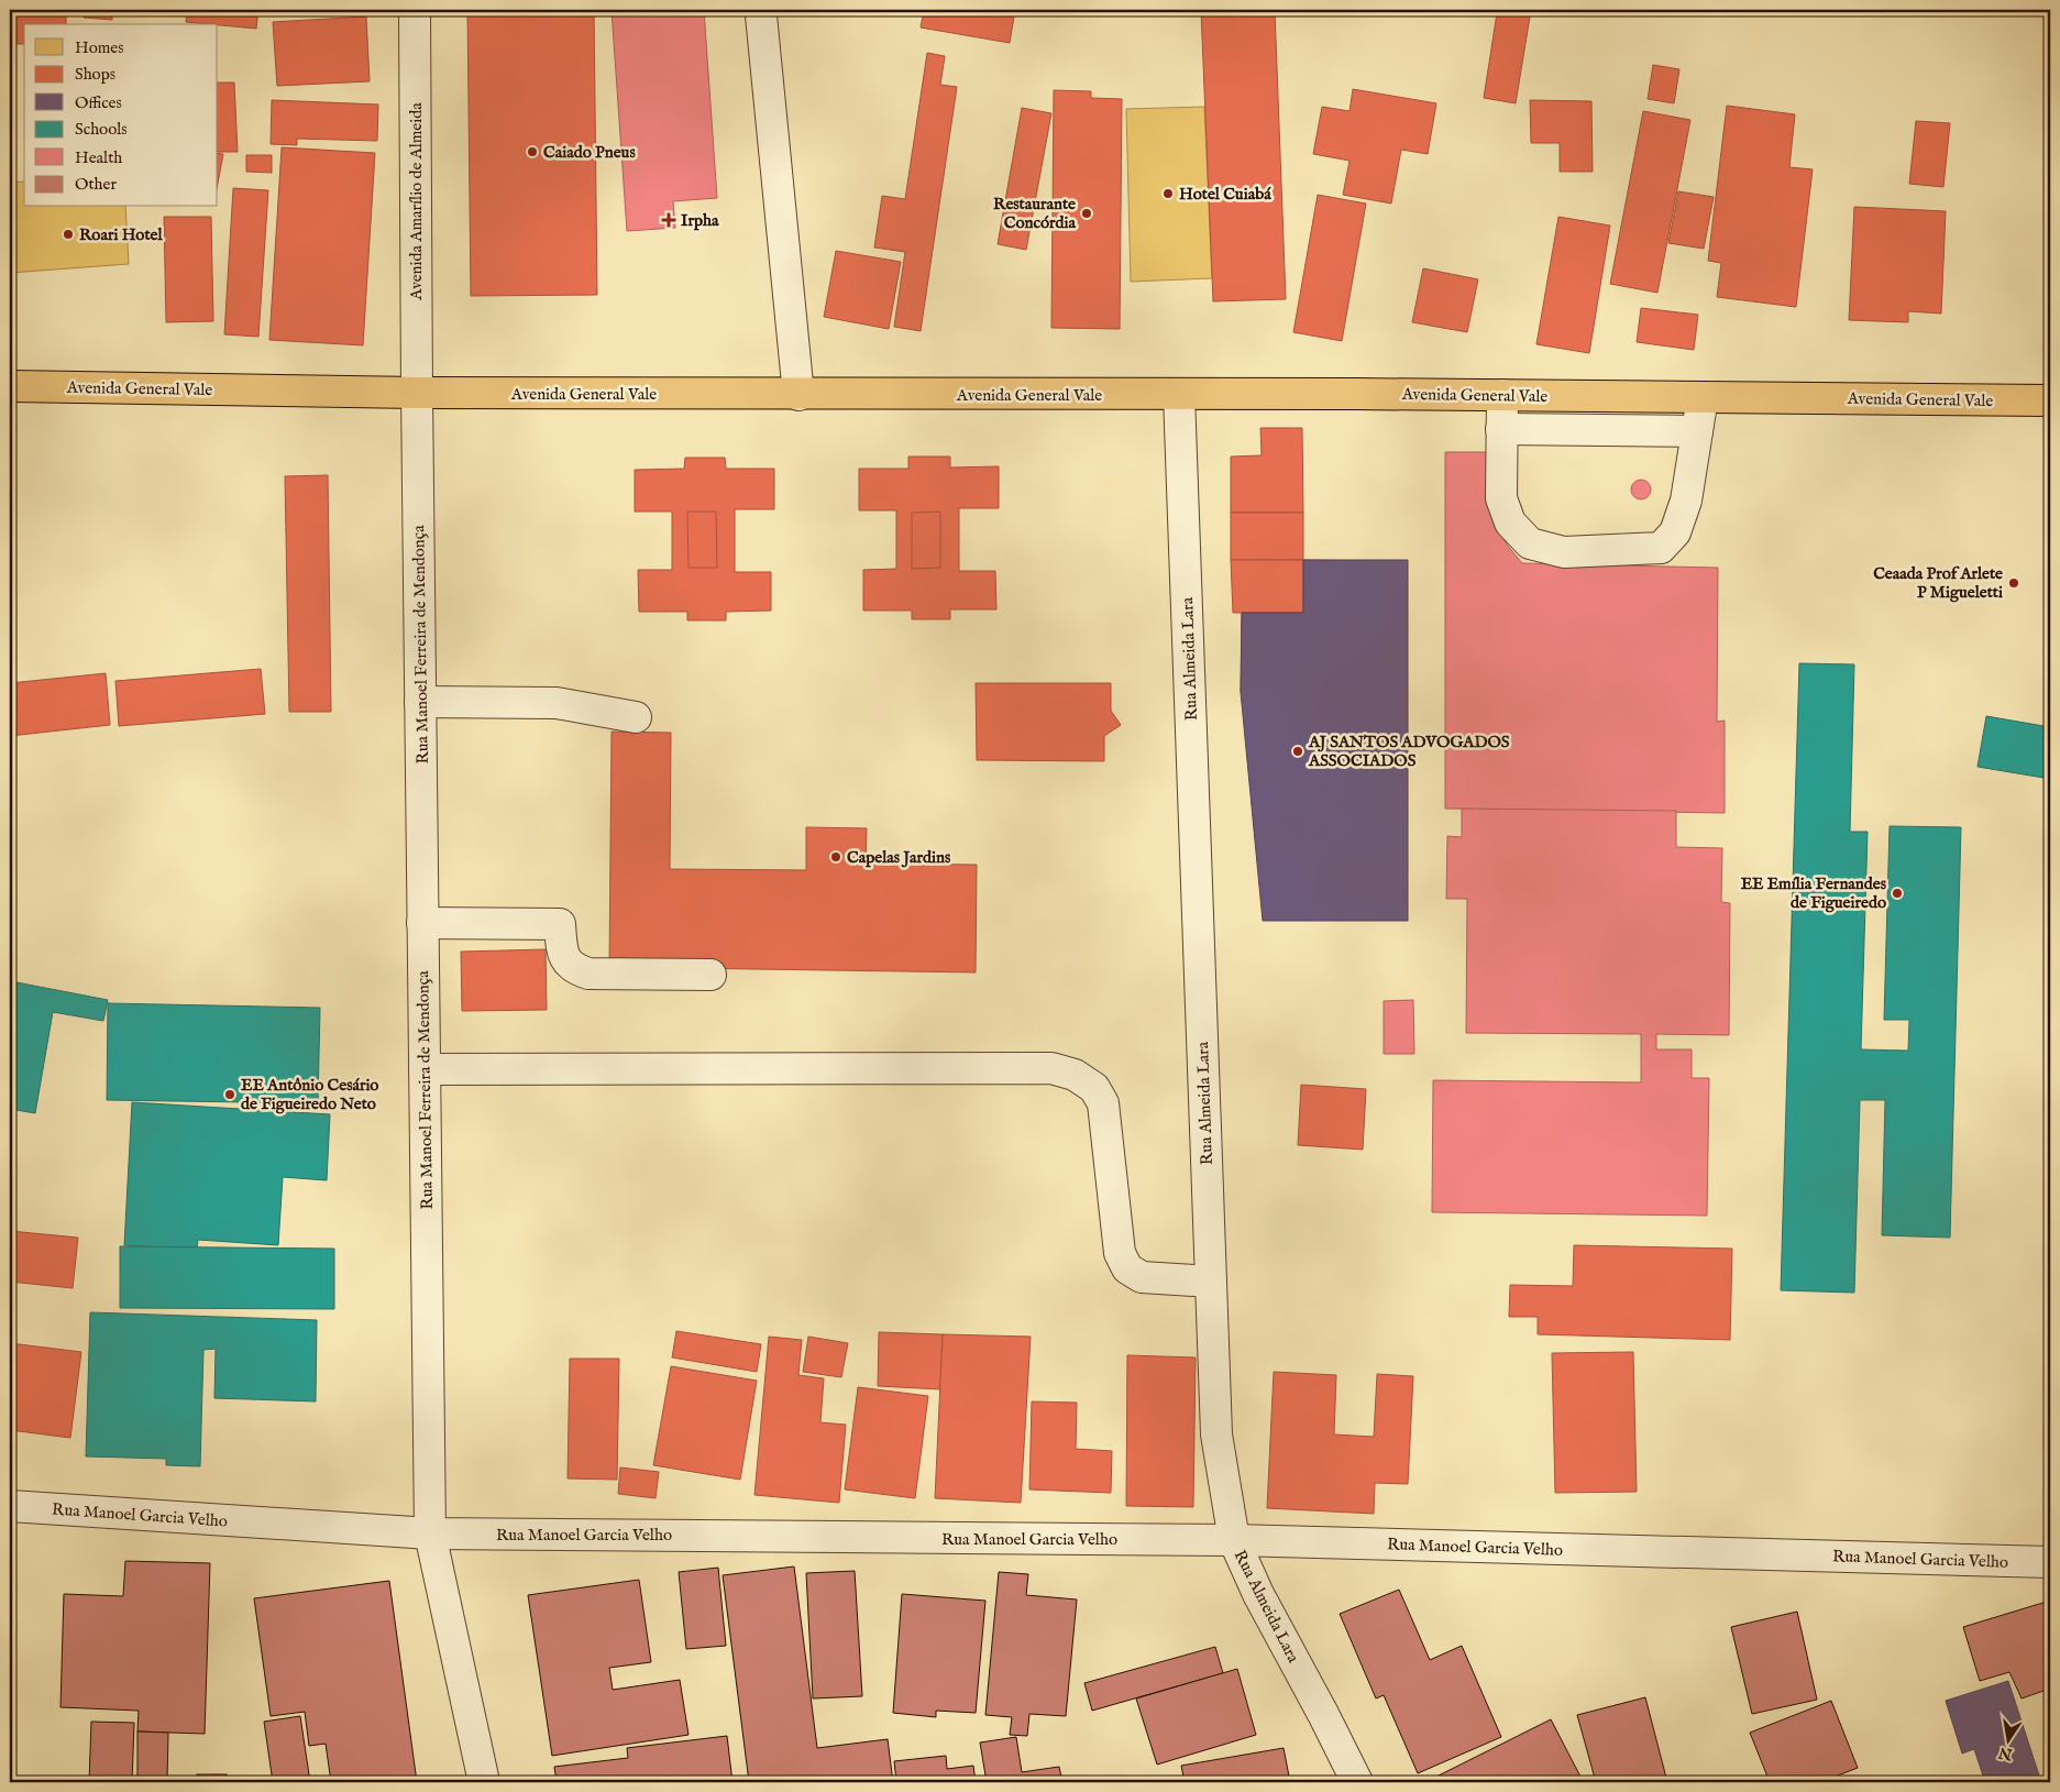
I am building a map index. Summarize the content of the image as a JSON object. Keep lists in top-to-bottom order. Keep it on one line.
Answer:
{"streets":{"main road":["Avenida General Vale"],"street":["Avenida Amarílio de Almeida","Rua Manoel Ferreira de Mendonça","Rua Almeida Lara","Rua Manoel Garcia Velho"]},"crossings":[["Avenida Amarílio de Almeida","Avenida General Vale"],["Avenida Amarílio de Almeida","Rua Manoel Ferreira de Mendonça"],["Avenida General Vale","Rua Manoel Ferreira de Mendonça"],["Avenida General Vale","Rua Almeida Lara"],["Rua Manoel Ferreira de Mendonça","Rua Manoel Garcia Velho"],["Rua Almeida Lara","Rua Manoel Garcia Velho"]],"places":{"other":["Caiado Pneus","Hotel Cuiabá","Restaurante Concórdia","Roari Hotel","Ceaada Prof Arlete P Migueletti","AJ SANTOS ADVOGADOS ASSOCIADOS","Capelas Jardins","EE Emília Fernandes de Figueiredo","EE Antônio Cesário de Figueiredo Neto"],"health":["Irpha"]},"legend":["Homes","Shops","Offices","Schools","Health","Other"],"north":"bottom"}
